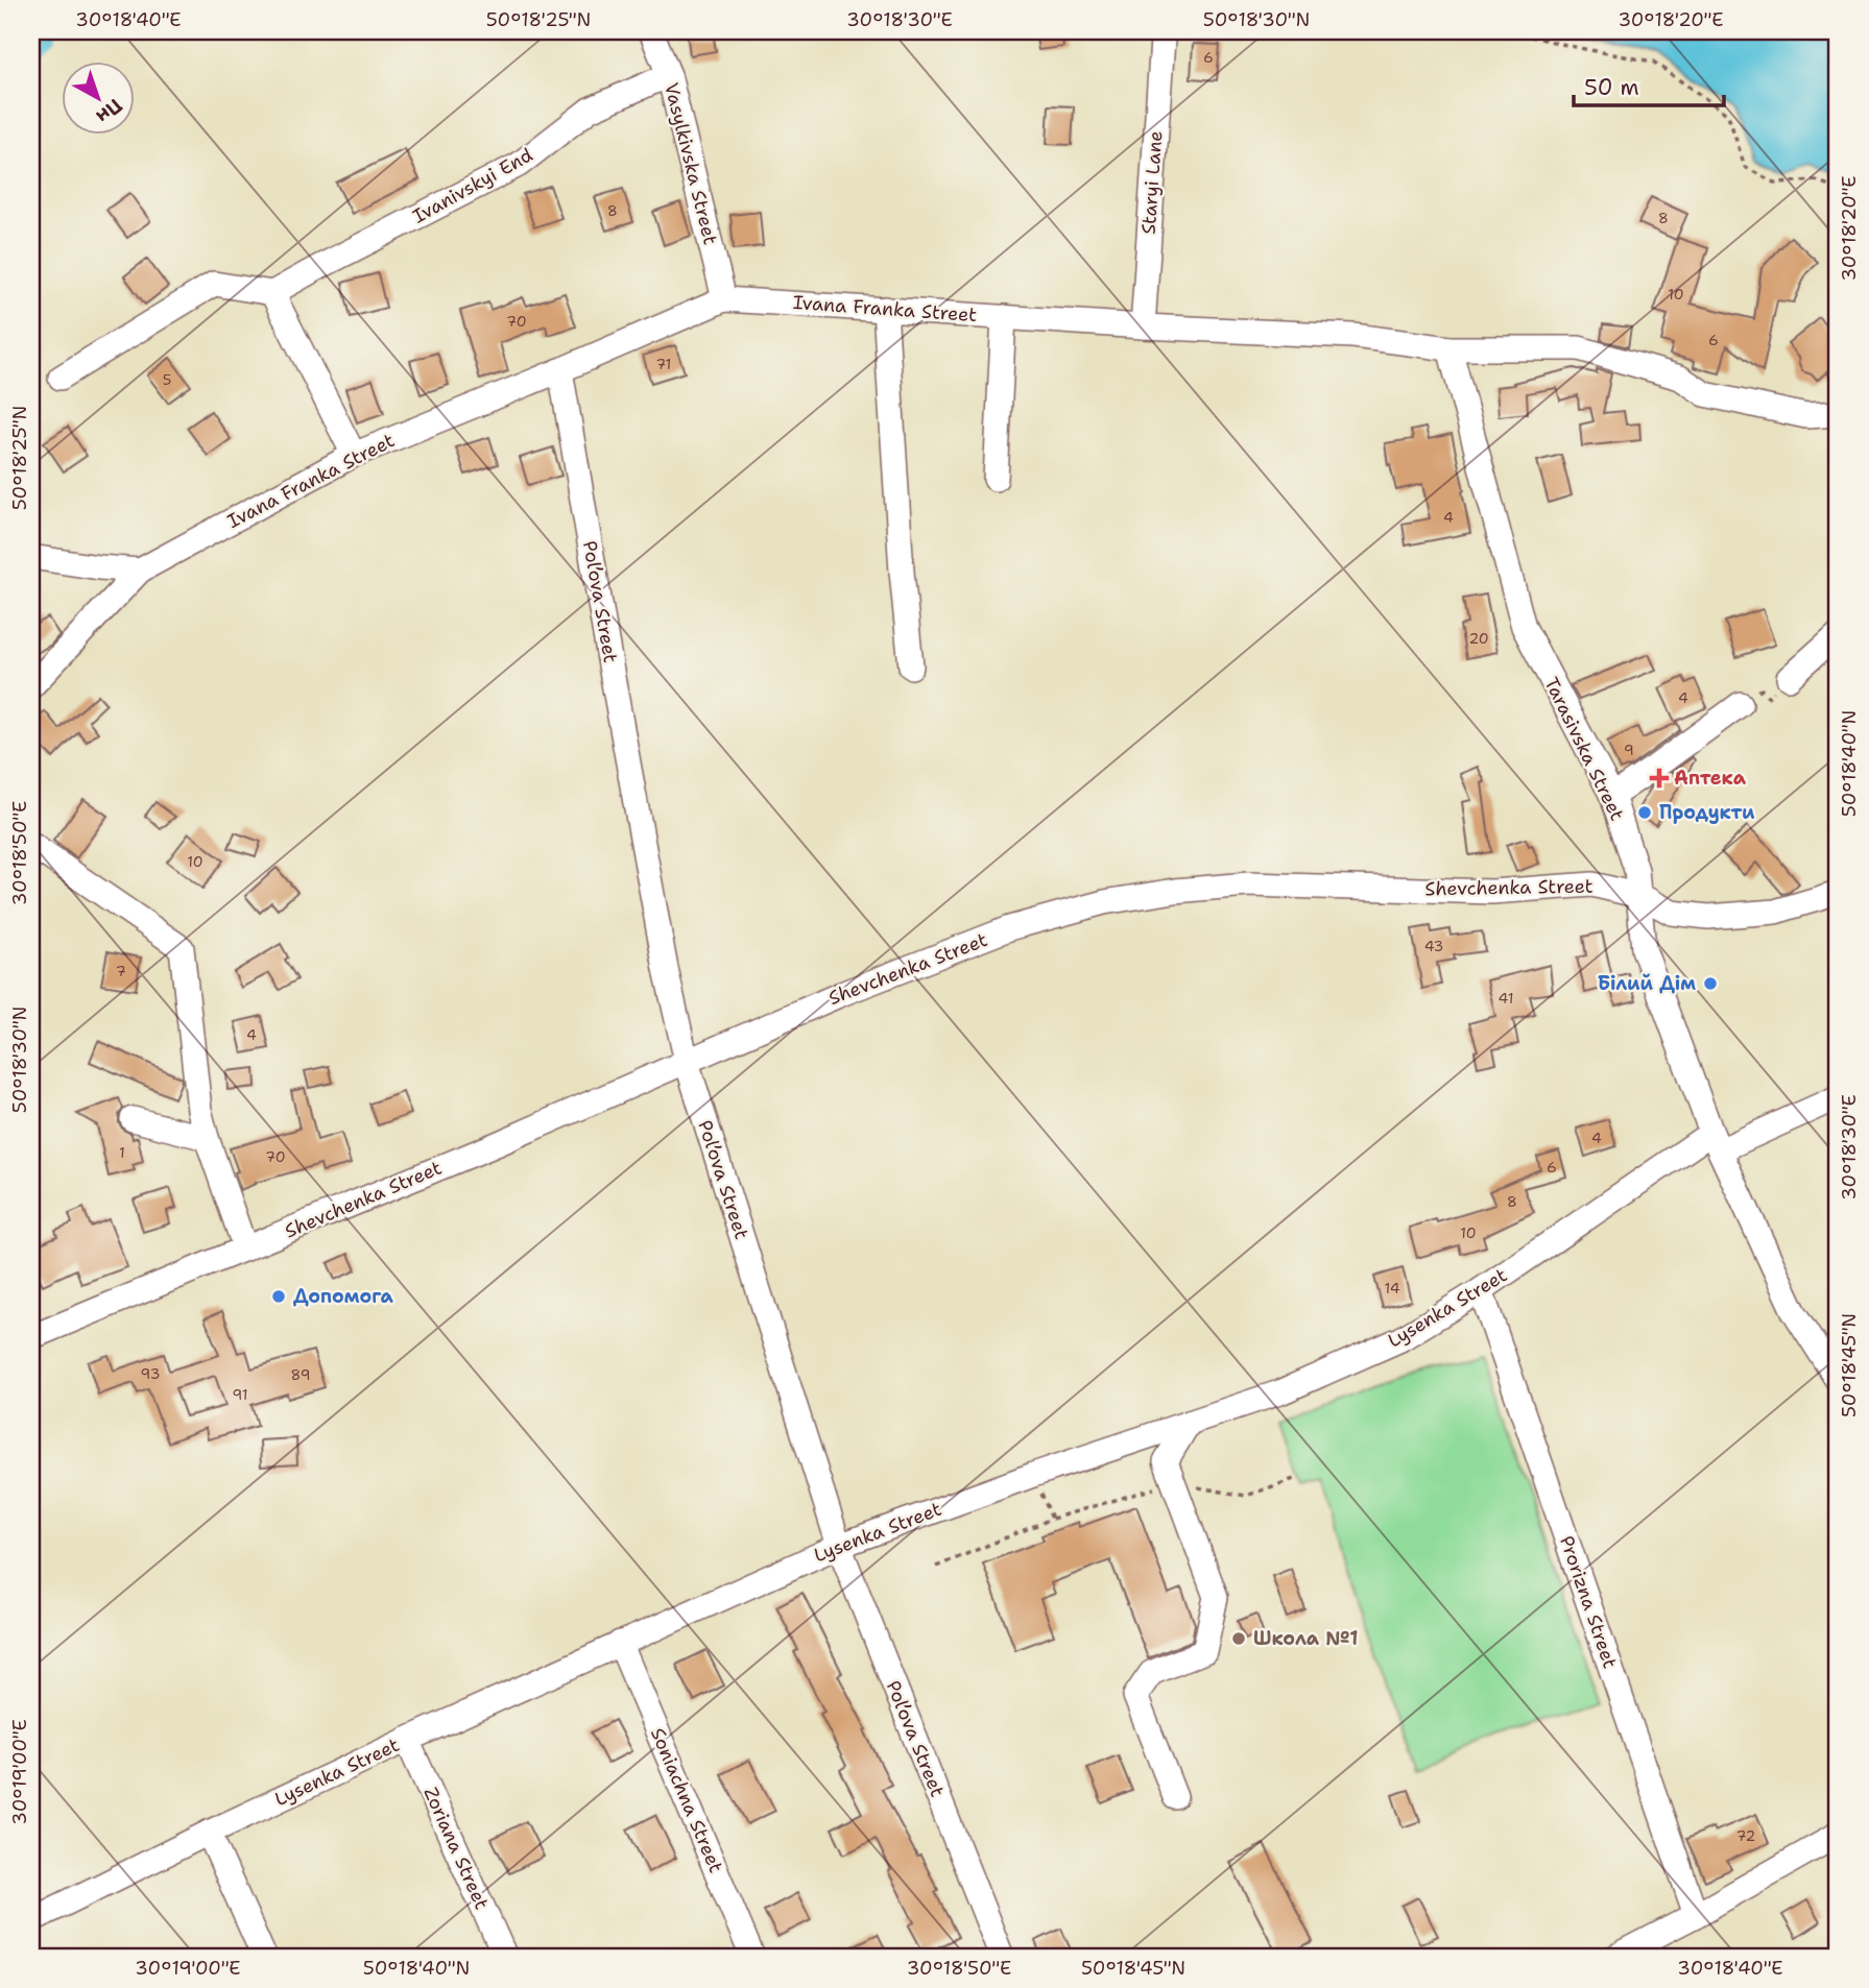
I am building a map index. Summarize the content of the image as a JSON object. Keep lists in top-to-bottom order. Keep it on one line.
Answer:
{"streets":{"street":["Vasylkivska Street","Staryi Lane","Ivanivskyi End","Ivana Franka Street","Pol’ova Street","Tarasivska Street","Shevchenka Street","Lysenka Street","Prorizna Street","Soniachna Street","Zoriana Street"]},"crossings":[["Vasylkivska Street","Ivanivskyi End"],["Vasylkivska Street","Ivana Franka Street"],["Staryi Lane","Ivana Franka Street"],["Ivana Franka Street","Pol’ova Street"],["Ivana Franka Street","Tarasivska Street"],["Pol’ova Street","Shevchenka Street"],["Pol’ova Street","Lysenka Street"],["Tarasivska Street","Shevchenka Street"],["Tarasivska Street","Lysenka Street"],["Lysenka Street","Prorizna Street"],["Lysenka Street","Soniachna Street"],["Lysenka Street","Zoriana Street"]],"places":{"health":["Аптека"],"other":["Продукти","Білий Дім","Допомога","Школа №1"]},"house_numbers":["6","8","8","10","70","6","71","5","4","20","4","9","10","43","7","41","4","4","1","70","6","8","10","14","93","89","91","72"],"scale_bar":"50 m","north":"bottom right","coordinates":["30°18'40\"E","50°18'25\"N","30°18'30\"E","50°18'30\"N","30°18'20\"E","50°18'40\"N","30°18'50\"E","50°18'45\"N","30°19'00\"E"]}
